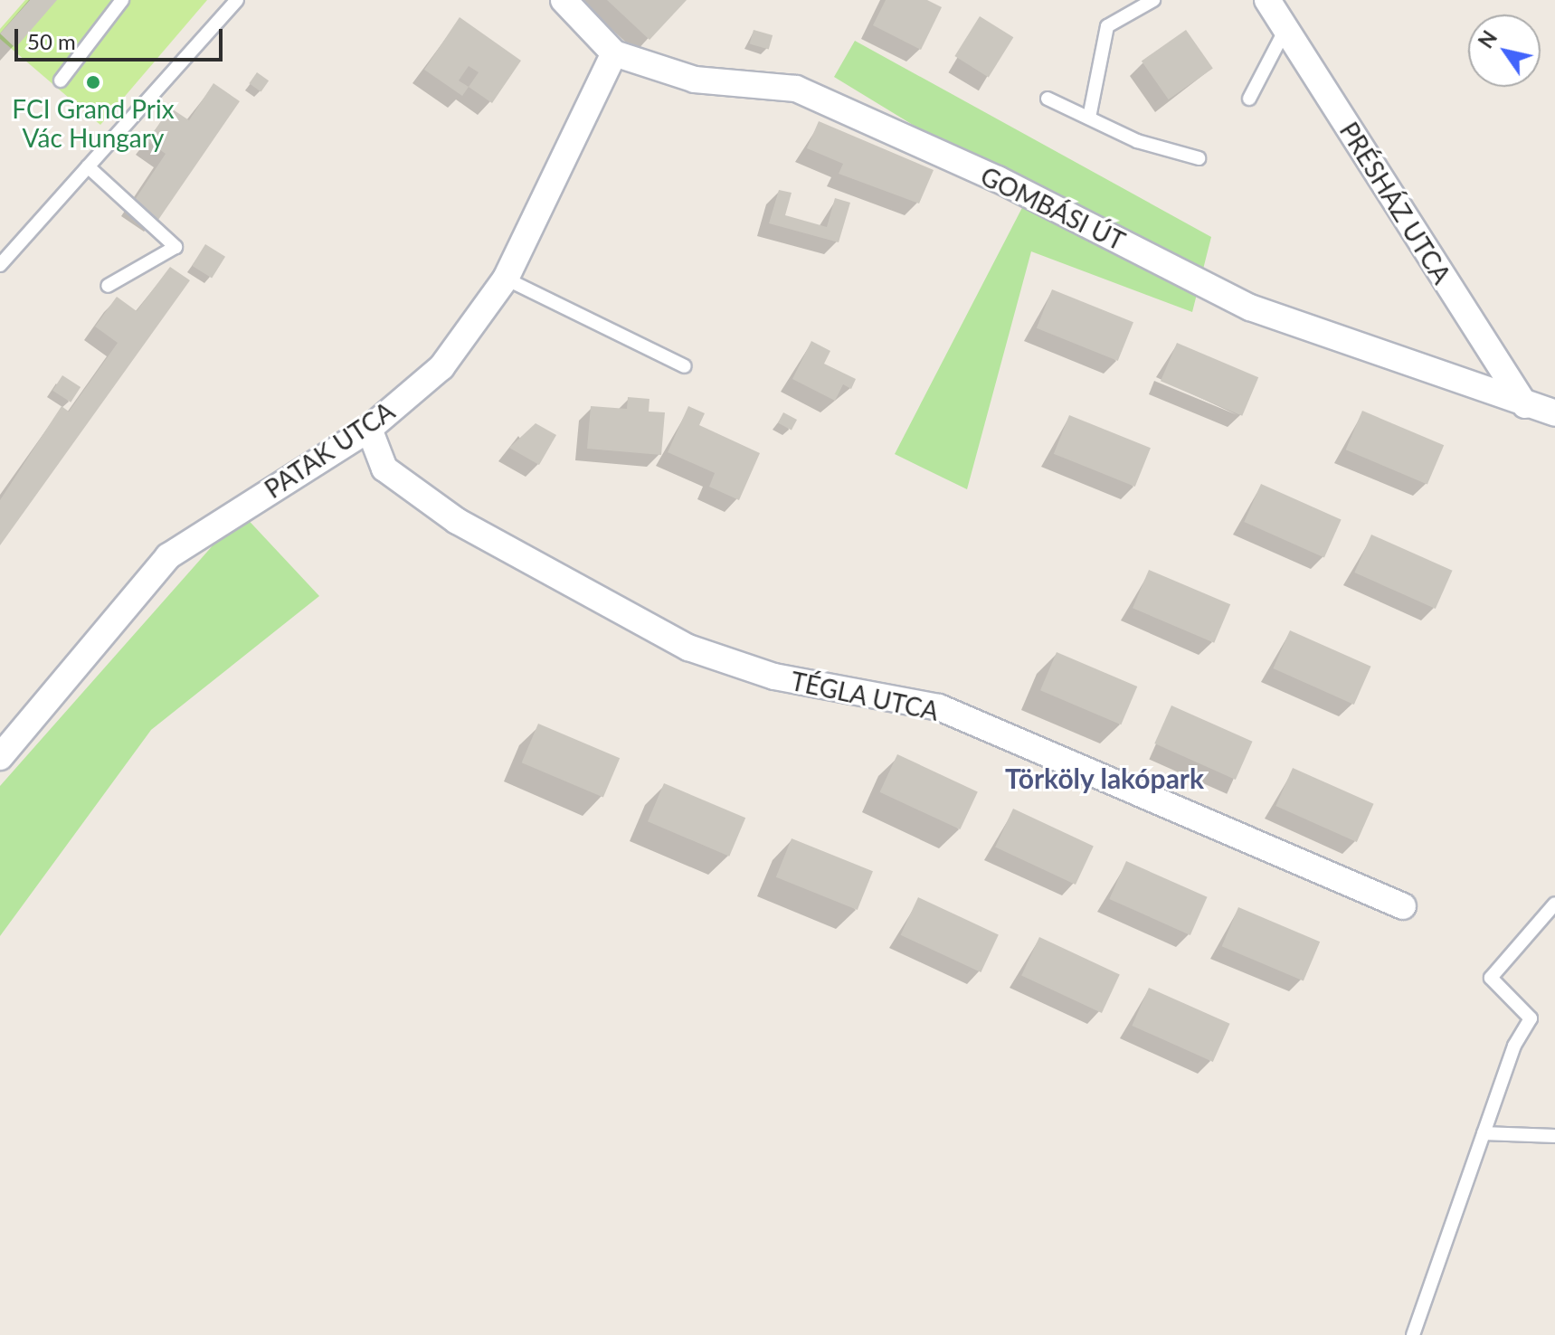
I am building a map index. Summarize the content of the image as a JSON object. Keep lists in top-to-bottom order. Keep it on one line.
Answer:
{"streets":{"street":["PRÉSHÁZ UTCA","GOMBÁSI ÚT","PATAK UTCA","TÉGLA UTCA"]},"crossings":[["PRÉSHÁZ UTCA","GOMBÁSI ÚT"],["GOMBÁSI ÚT","PATAK UTCA"],["PATAK UTCA","TÉGLA UTCA"]],"districts":["Törköly lakópark"],"places":["FCI Grand Prix Vác Hungary"],"scale_bar":"50 m","north":"top left"}
